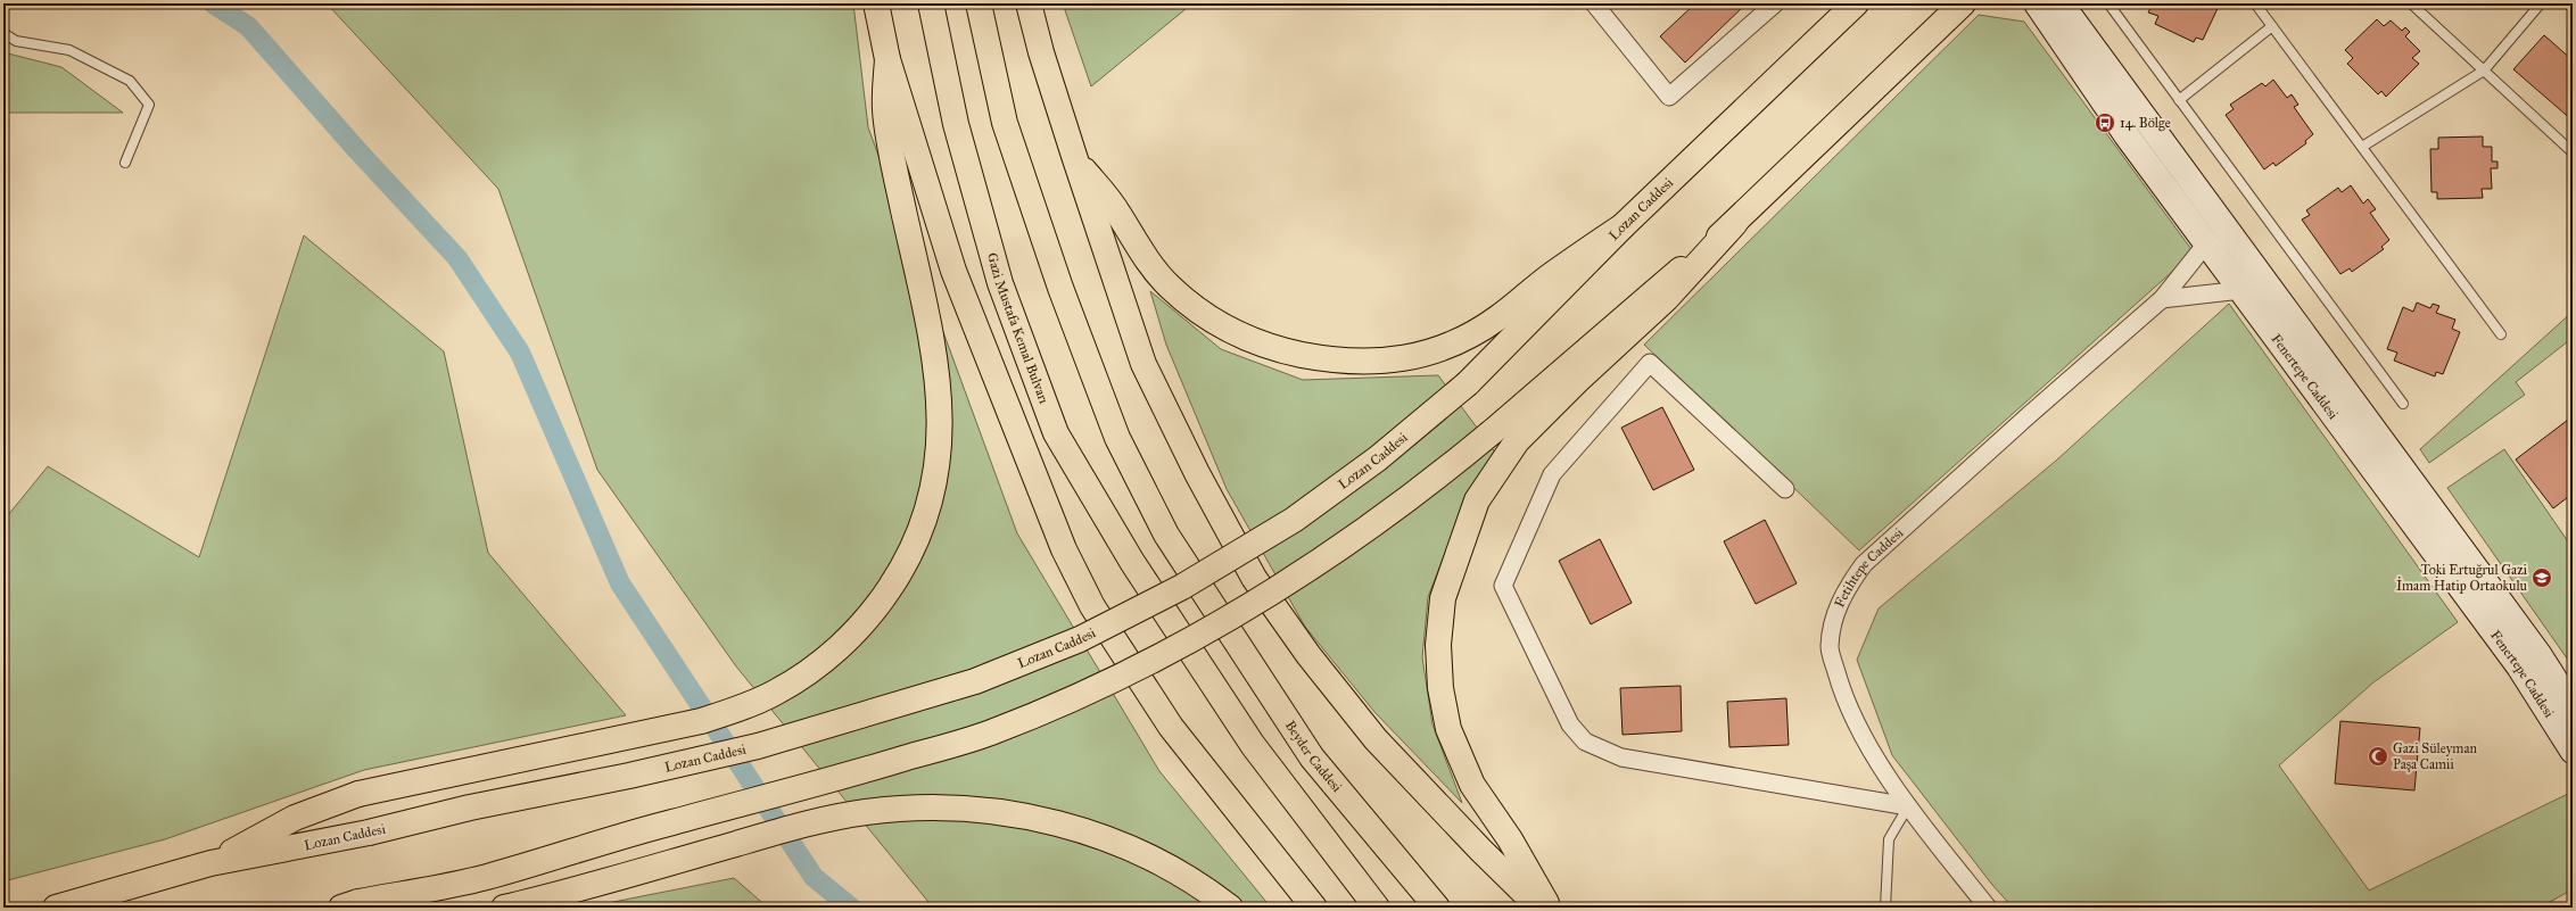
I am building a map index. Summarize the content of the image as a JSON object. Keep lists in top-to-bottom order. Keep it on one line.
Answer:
{"streets":{"main road":["Lozan Caddesi","Gazi Mustafa Kemal Bulvarı","Fenertepe Caddesi","Beyder Caddesi"],"street":["Fetihtepe Caddesi"]},"crossings":[["Fenertepe Caddesi","Fetihtepe Caddesi"]],"places":{"bus stop":["14. Bölge"],"school or university":["Toki Ertuğrul Gazi İmam Hatip Ortaokulu"],"mosque":["Gazi Süleyman Paşa Camii"]}}
